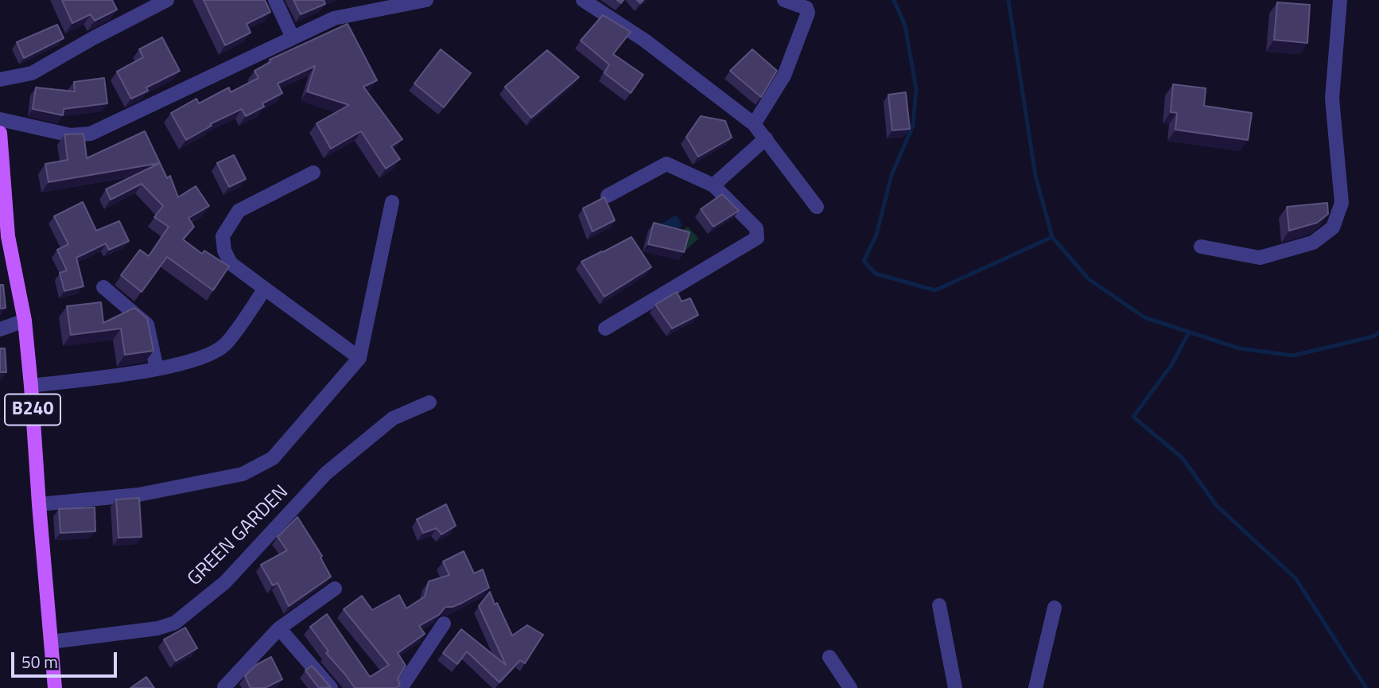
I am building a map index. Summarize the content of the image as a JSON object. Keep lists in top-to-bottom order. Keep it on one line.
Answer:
{"streets":{"main road":["B240"],"street":["GREEN GARDEN"]},"crossings":[["B240","GREEN GARDEN"]],"scale_bar":"50 m"}
